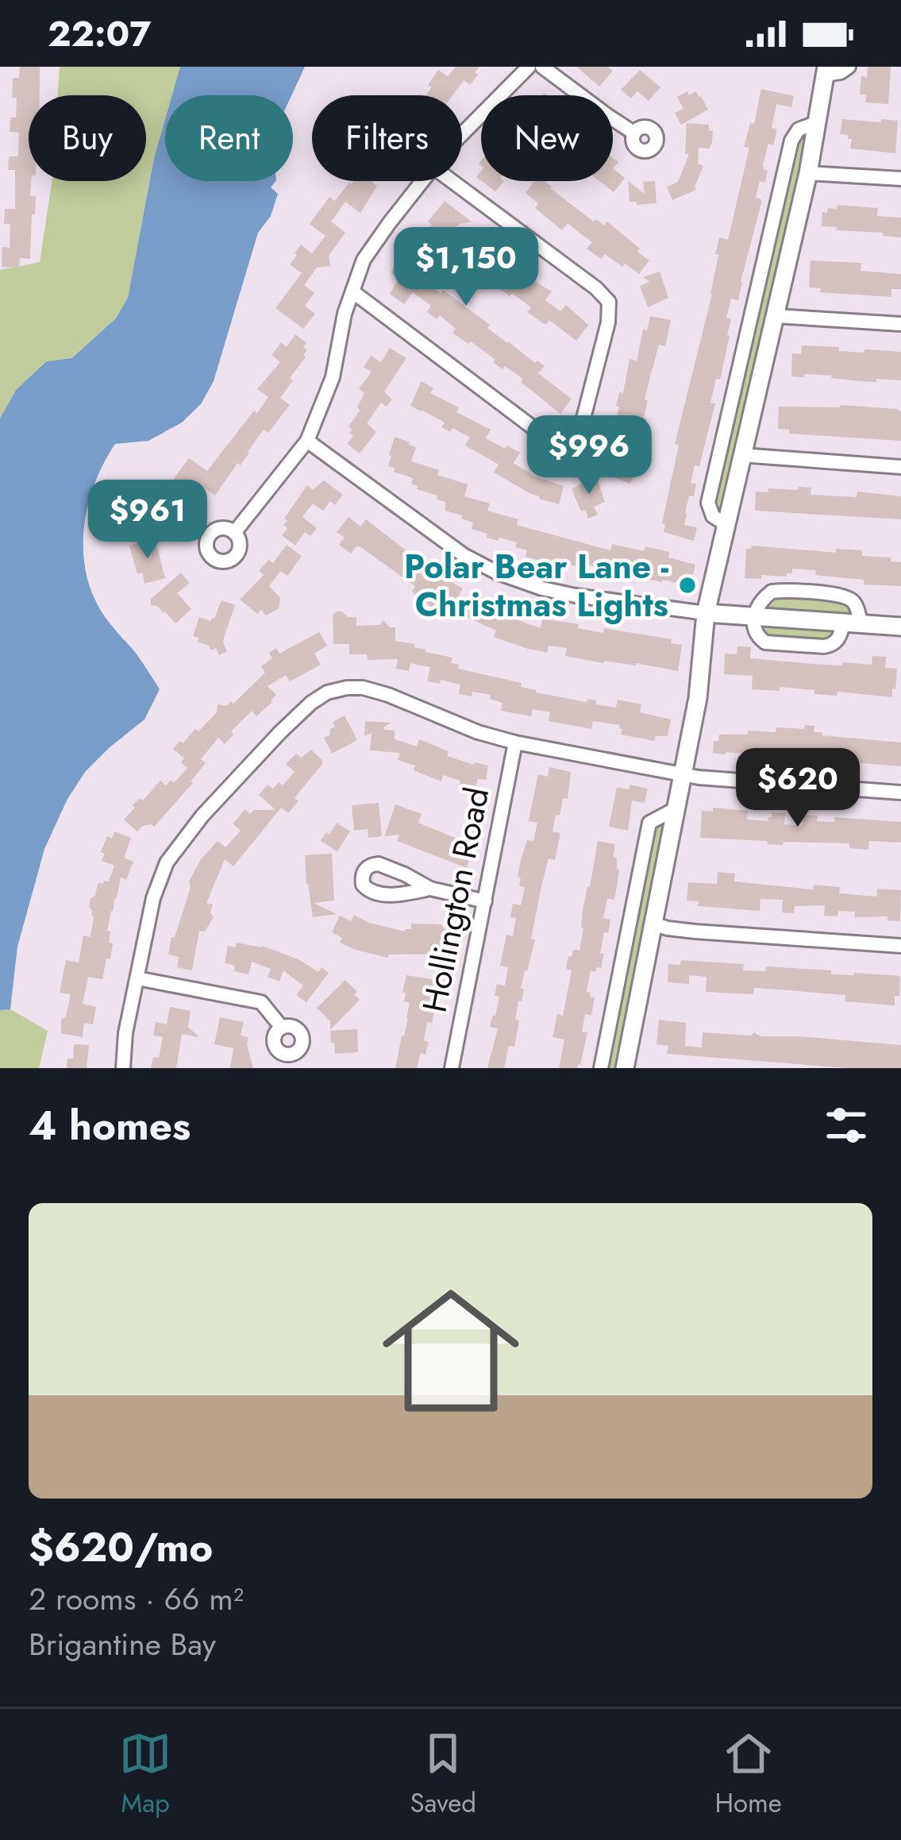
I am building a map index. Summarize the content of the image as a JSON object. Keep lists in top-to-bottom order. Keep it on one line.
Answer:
{"streets":{"street":["Hollington Road"]},"places":["Polar Bear Lane - Christmas Lights"],"page":{"status":"22:07","chip":["Buy","Rent","Filters","New"],"price":["$1,150","$996","$961","$620"],"heading":"4 homes","list":[{"name":"$620/mo","note":"2 rooms · 66 m² · Brigantine Bay"}],"tabs":["Map","Saved","Home"]}}
